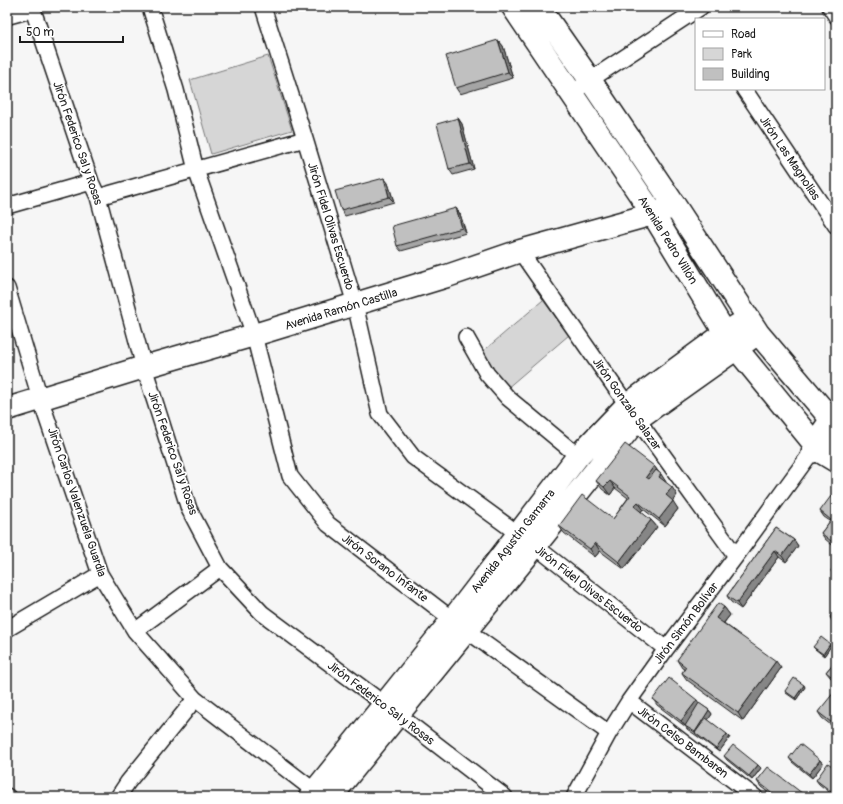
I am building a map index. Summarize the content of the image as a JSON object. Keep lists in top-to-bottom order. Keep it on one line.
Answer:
{"streets":{"main road":["Avenida Pedro Villón","Avenida Ramón Castilla","Avenida Agustín Gamarra"],"street":["Jirón Federico Sal y Rosas","Jirón Las Magnolias","Jirón Fidel Olivas Escuerdo","Jirón Gonzalo Salazar","Jirón Carlos Valenzuela Guardia","Jirón Sorano Infante","Jirón Simón Bolívar","Jirón Celso Bambaren"]},"crossings":[["Jirón Federico Sal y Rosas","Avenida Ramón Castilla"],["Jirón Federico Sal y Rosas","Avenida Agustín Gamarra"],["Jirón Fidel Olivas Escuerdo","Avenida Ramón Castilla"],["Jirón Fidel Olivas Escuerdo","Avenida Agustín Gamarra"],["Jirón Fidel Olivas Escuerdo","Jirón Simón Bolívar"],["Avenida Pedro Villón","Avenida Ramón Castilla"],["Avenida Pedro Villón","Avenida Agustín Gamarra"],["Avenida Pedro Villón","Jirón Simón Bolívar"],["Avenida Ramón Castilla","Jirón Gonzalo Salazar"],["Avenida Ramón Castilla","Jirón Carlos Valenzuela Guardia"],["Avenida Ramón Castilla","Jirón Sorano Infante"],["Jirón Gonzalo Salazar","Avenida Agustín Gamarra"],["Jirón Gonzalo Salazar","Jirón Simón Bolívar"],["Jirón Carlos Valenzuela Guardia","Avenida Agustín Gamarra"],["Avenida Agustín Gamarra","Jirón Sorano Infante"],["Jirón Sorano Infante","Jirón Simón Bolívar"],["Jirón Simón Bolívar","Jirón Celso Bambaren"]],"legend":["Road","Park","Building"],"scale_bar":"50 m"}
